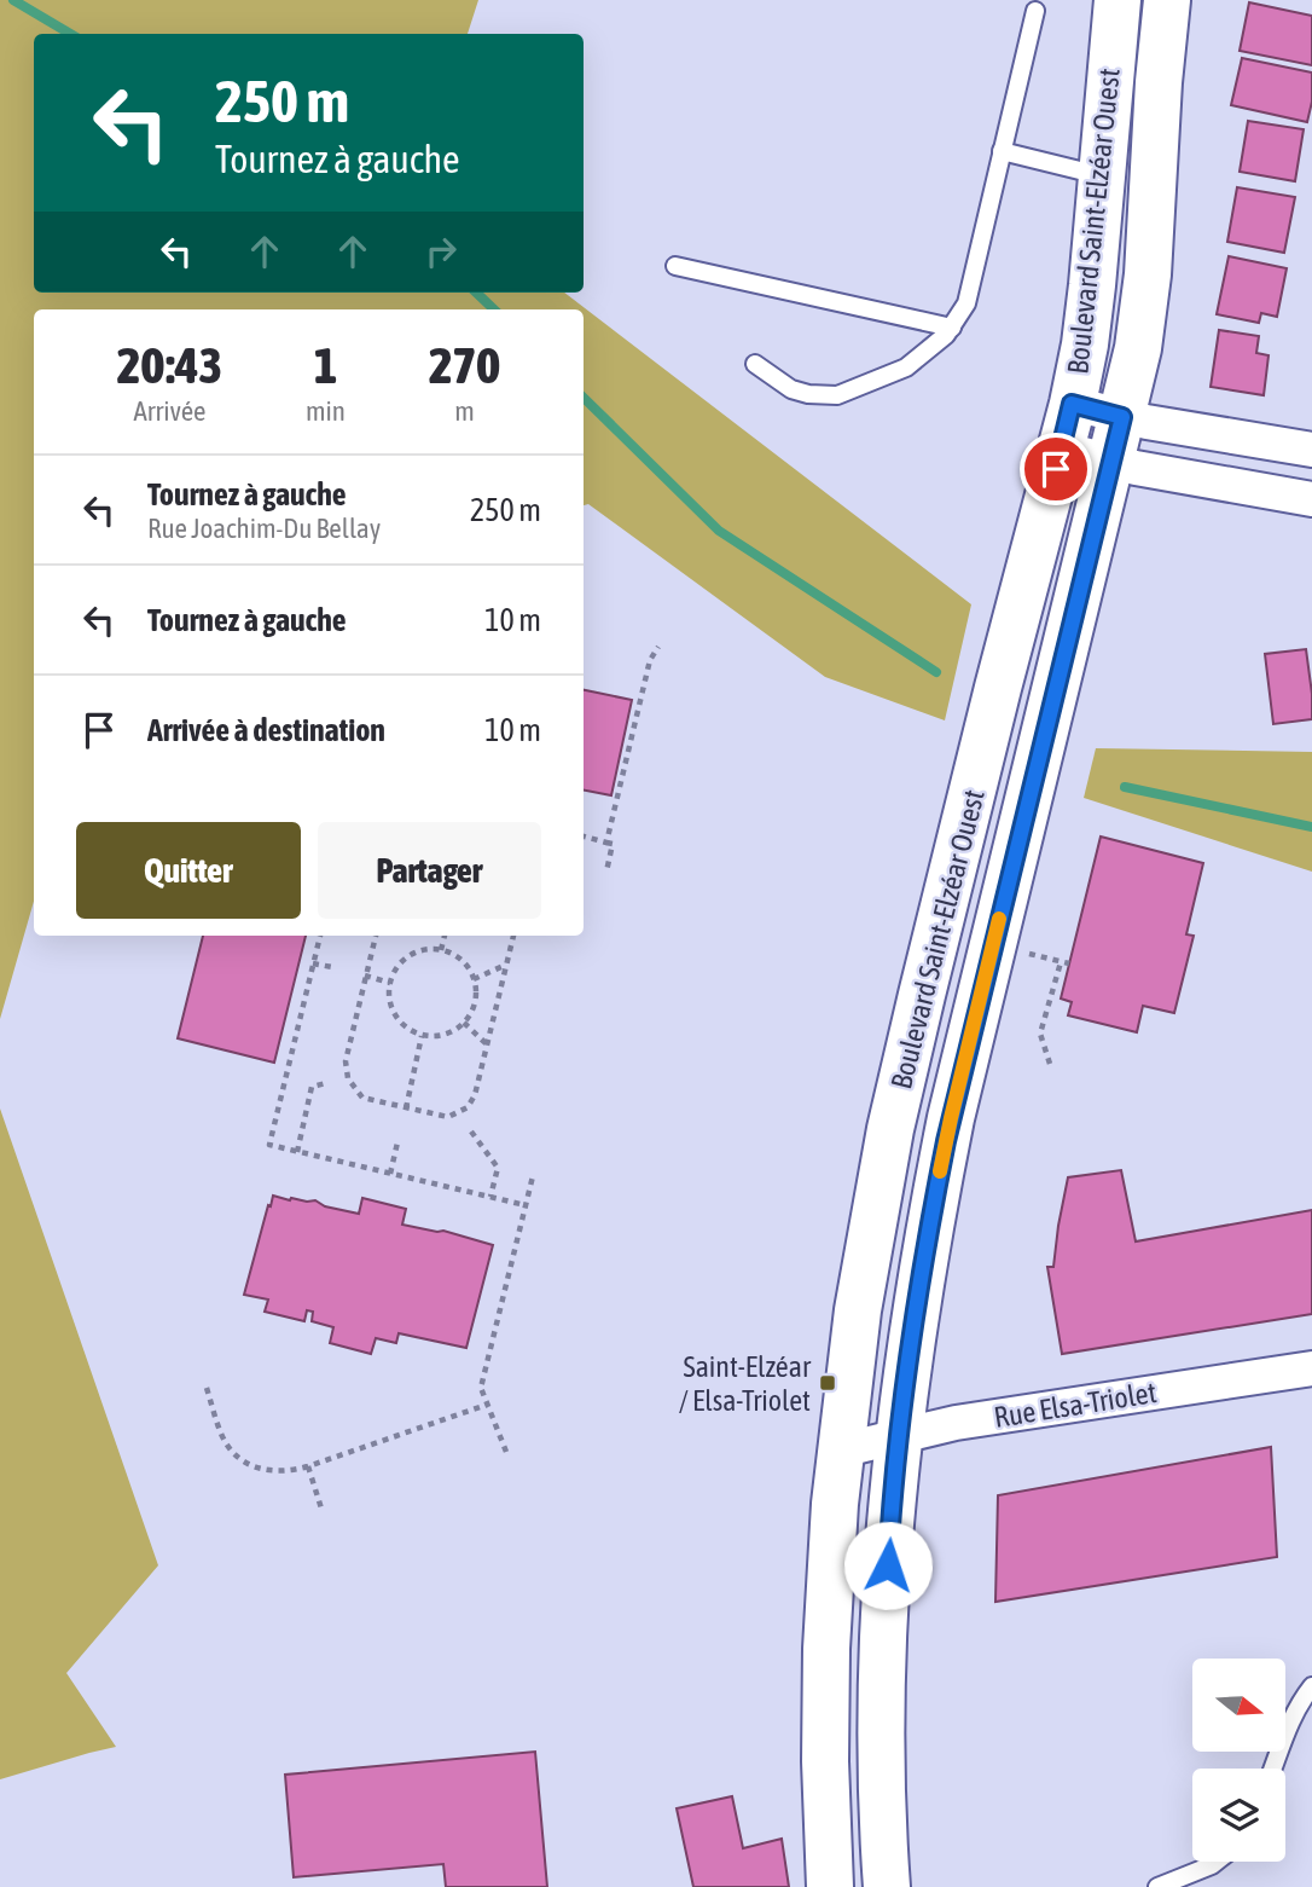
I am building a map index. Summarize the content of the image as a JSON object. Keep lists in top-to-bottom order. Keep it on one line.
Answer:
{"streets":{"street":["Boulevard Saint-Elzéar Ouest","Rue Elsa-Triolet"]},"crossings":[["Boulevard Saint-Elzéar Ouest","Rue Elsa-Triolet"]],"places":{"transit":["Saint-Elzéar / Elsa-Triolet"]},"north":"right","page":{"turn":["250 m","Tournez à gauche"],"eta":["20:43","Arrivée","1","min","270","m"],"list":[{"name":"Tournez à gauche","note":"Rue Joachim-Du Bellay","value":"250 m"},{"name":"Tournez à gauche","value":"10 m"},{"name":"Arrivée à destination","value":"10 m"}],"buttons":["Quitter","Partager"]}}
